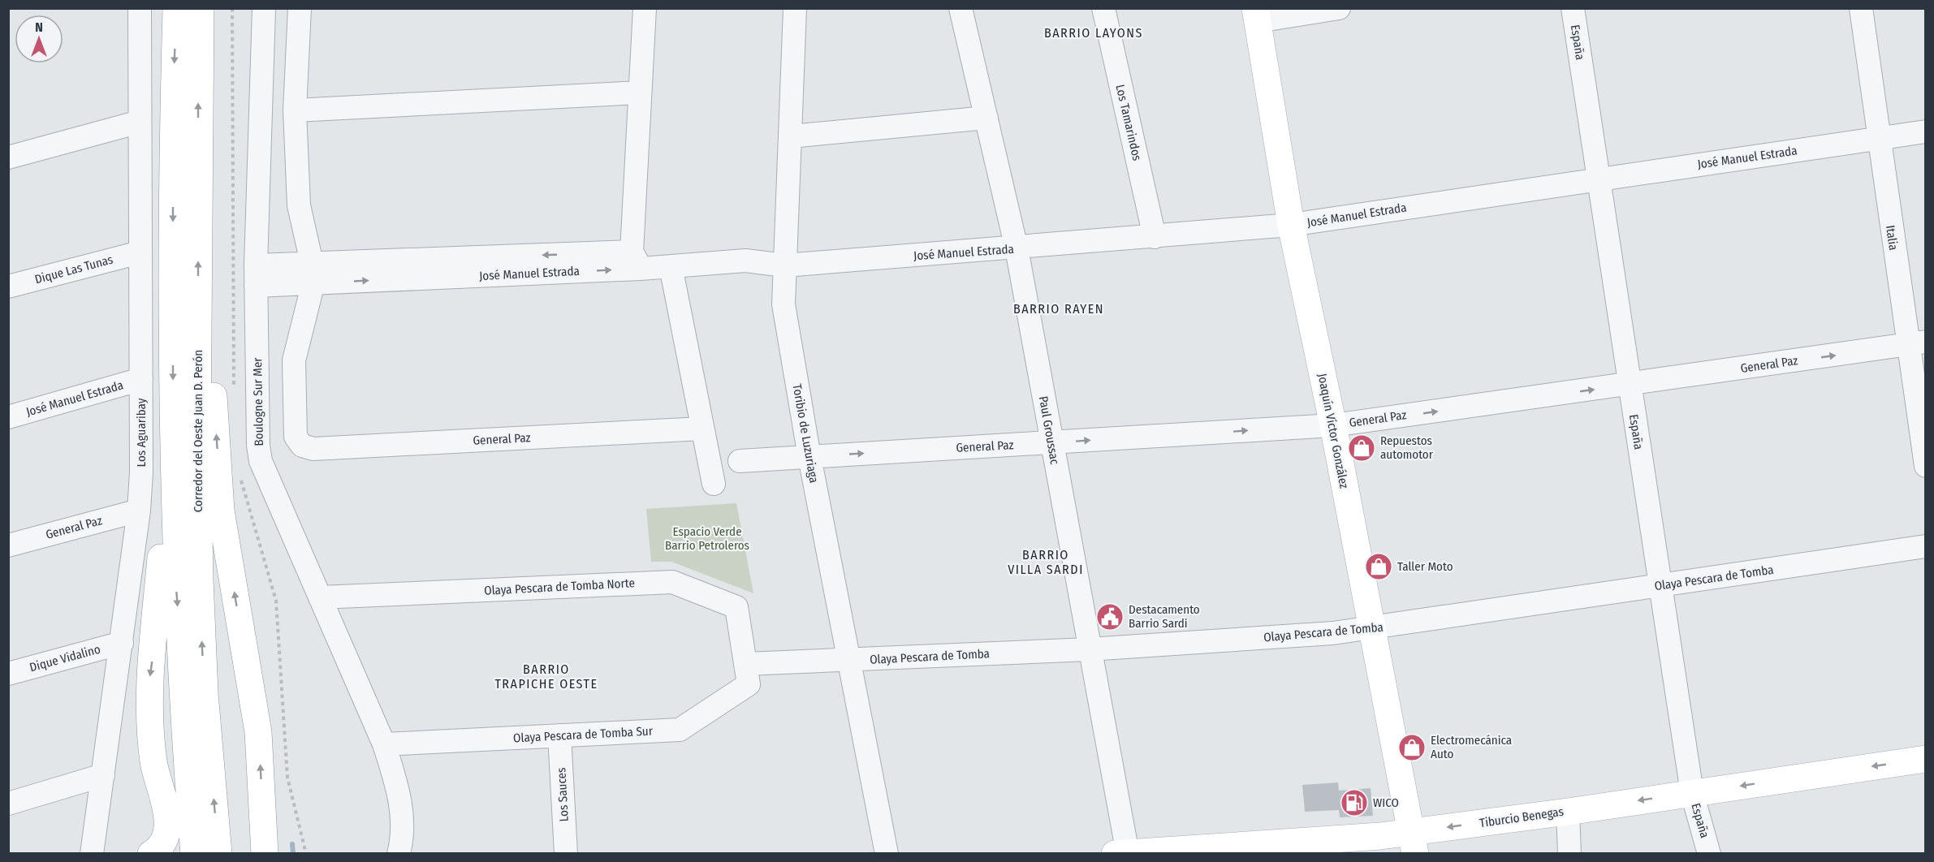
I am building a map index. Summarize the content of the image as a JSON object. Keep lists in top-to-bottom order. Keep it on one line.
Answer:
{"streets":{"main road":["Corredor del Oeste Juan D. Perón","Joaquín Víctor González","Tiburcio Benegas"],"street":["España","Los Tamarindos","José Manuel Estrada","Italia","Dique Las Tunas","General Paz","Boulogne Sur Mer","Paul Groussac","Los Aguaribay","Toribio de Luzuriaga","Olaya Pescara de Tomba","Olaya Pescara de Tomba Norte","Dique Vidalino","Olaya Pescara de Tomba Sur","Los Sauces"]},"crossings":[["España","José Manuel Estrada"],["España","General Paz"],["España","Olaya Pescara de Tomba"],["España","Tiburcio Benegas"],["Los Tamarindos","José Manuel Estrada"],["José Manuel Estrada","Italia"],["José Manuel Estrada","General Paz"],["José Manuel Estrada","Boulogne Sur Mer"],["José Manuel Estrada","Paul Groussac"],["José Manuel Estrada","Joaquín Víctor González"],["José Manuel Estrada","Los Aguaribay"],["José Manuel Estrada","Toribio de Luzuriaga"],["Italia","General Paz"],["Dique Las Tunas","Los Aguaribay"],["General Paz","Paul Groussac"],["General Paz","Joaquín Víctor González"],["General Paz","Los Aguaribay"],["General Paz","Toribio de Luzuriaga"],["Boulogne Sur Mer","Olaya Pescara de Tomba Norte"],["Boulogne Sur Mer","Olaya Pescara de Tomba Sur"],["Paul Groussac","Olaya Pescara de Tomba"],["Paul Groussac","Tiburcio Benegas"],["Joaquín Víctor González","Olaya Pescara de Tomba"],["Joaquín Víctor González","Tiburcio Benegas"],["Los Aguaribay","Dique Vidalino"],["Toribio de Luzuriaga","Olaya Pescara de Tomba"],["Olaya Pescara de Tomba","Olaya Pescara de Tomba Norte"],["Olaya Pescara de Tomba","Olaya Pescara de Tomba Sur"],["Olaya Pescara de Tomba Norte","Olaya Pescara de Tomba Sur"],["Olaya Pescara de Tomba Sur","Los Sauces"]],"one_way":["General Paz","Tiburcio Benegas"],"districts":["BARRIO LAYONS","BARRIO RAYEN","BARRIO VILLA SARDI","BARRIO TRAPICHE OESTE"],"parks":["Espacio Verde Barrio Petroleros"],"places":{"shop":["Repuestos automotor","Taller Moto","Electromecánica Auto"],"public building":["Destacamento Barrio Sardi"],"fuel station":["WICO"]},"north":"top"}
